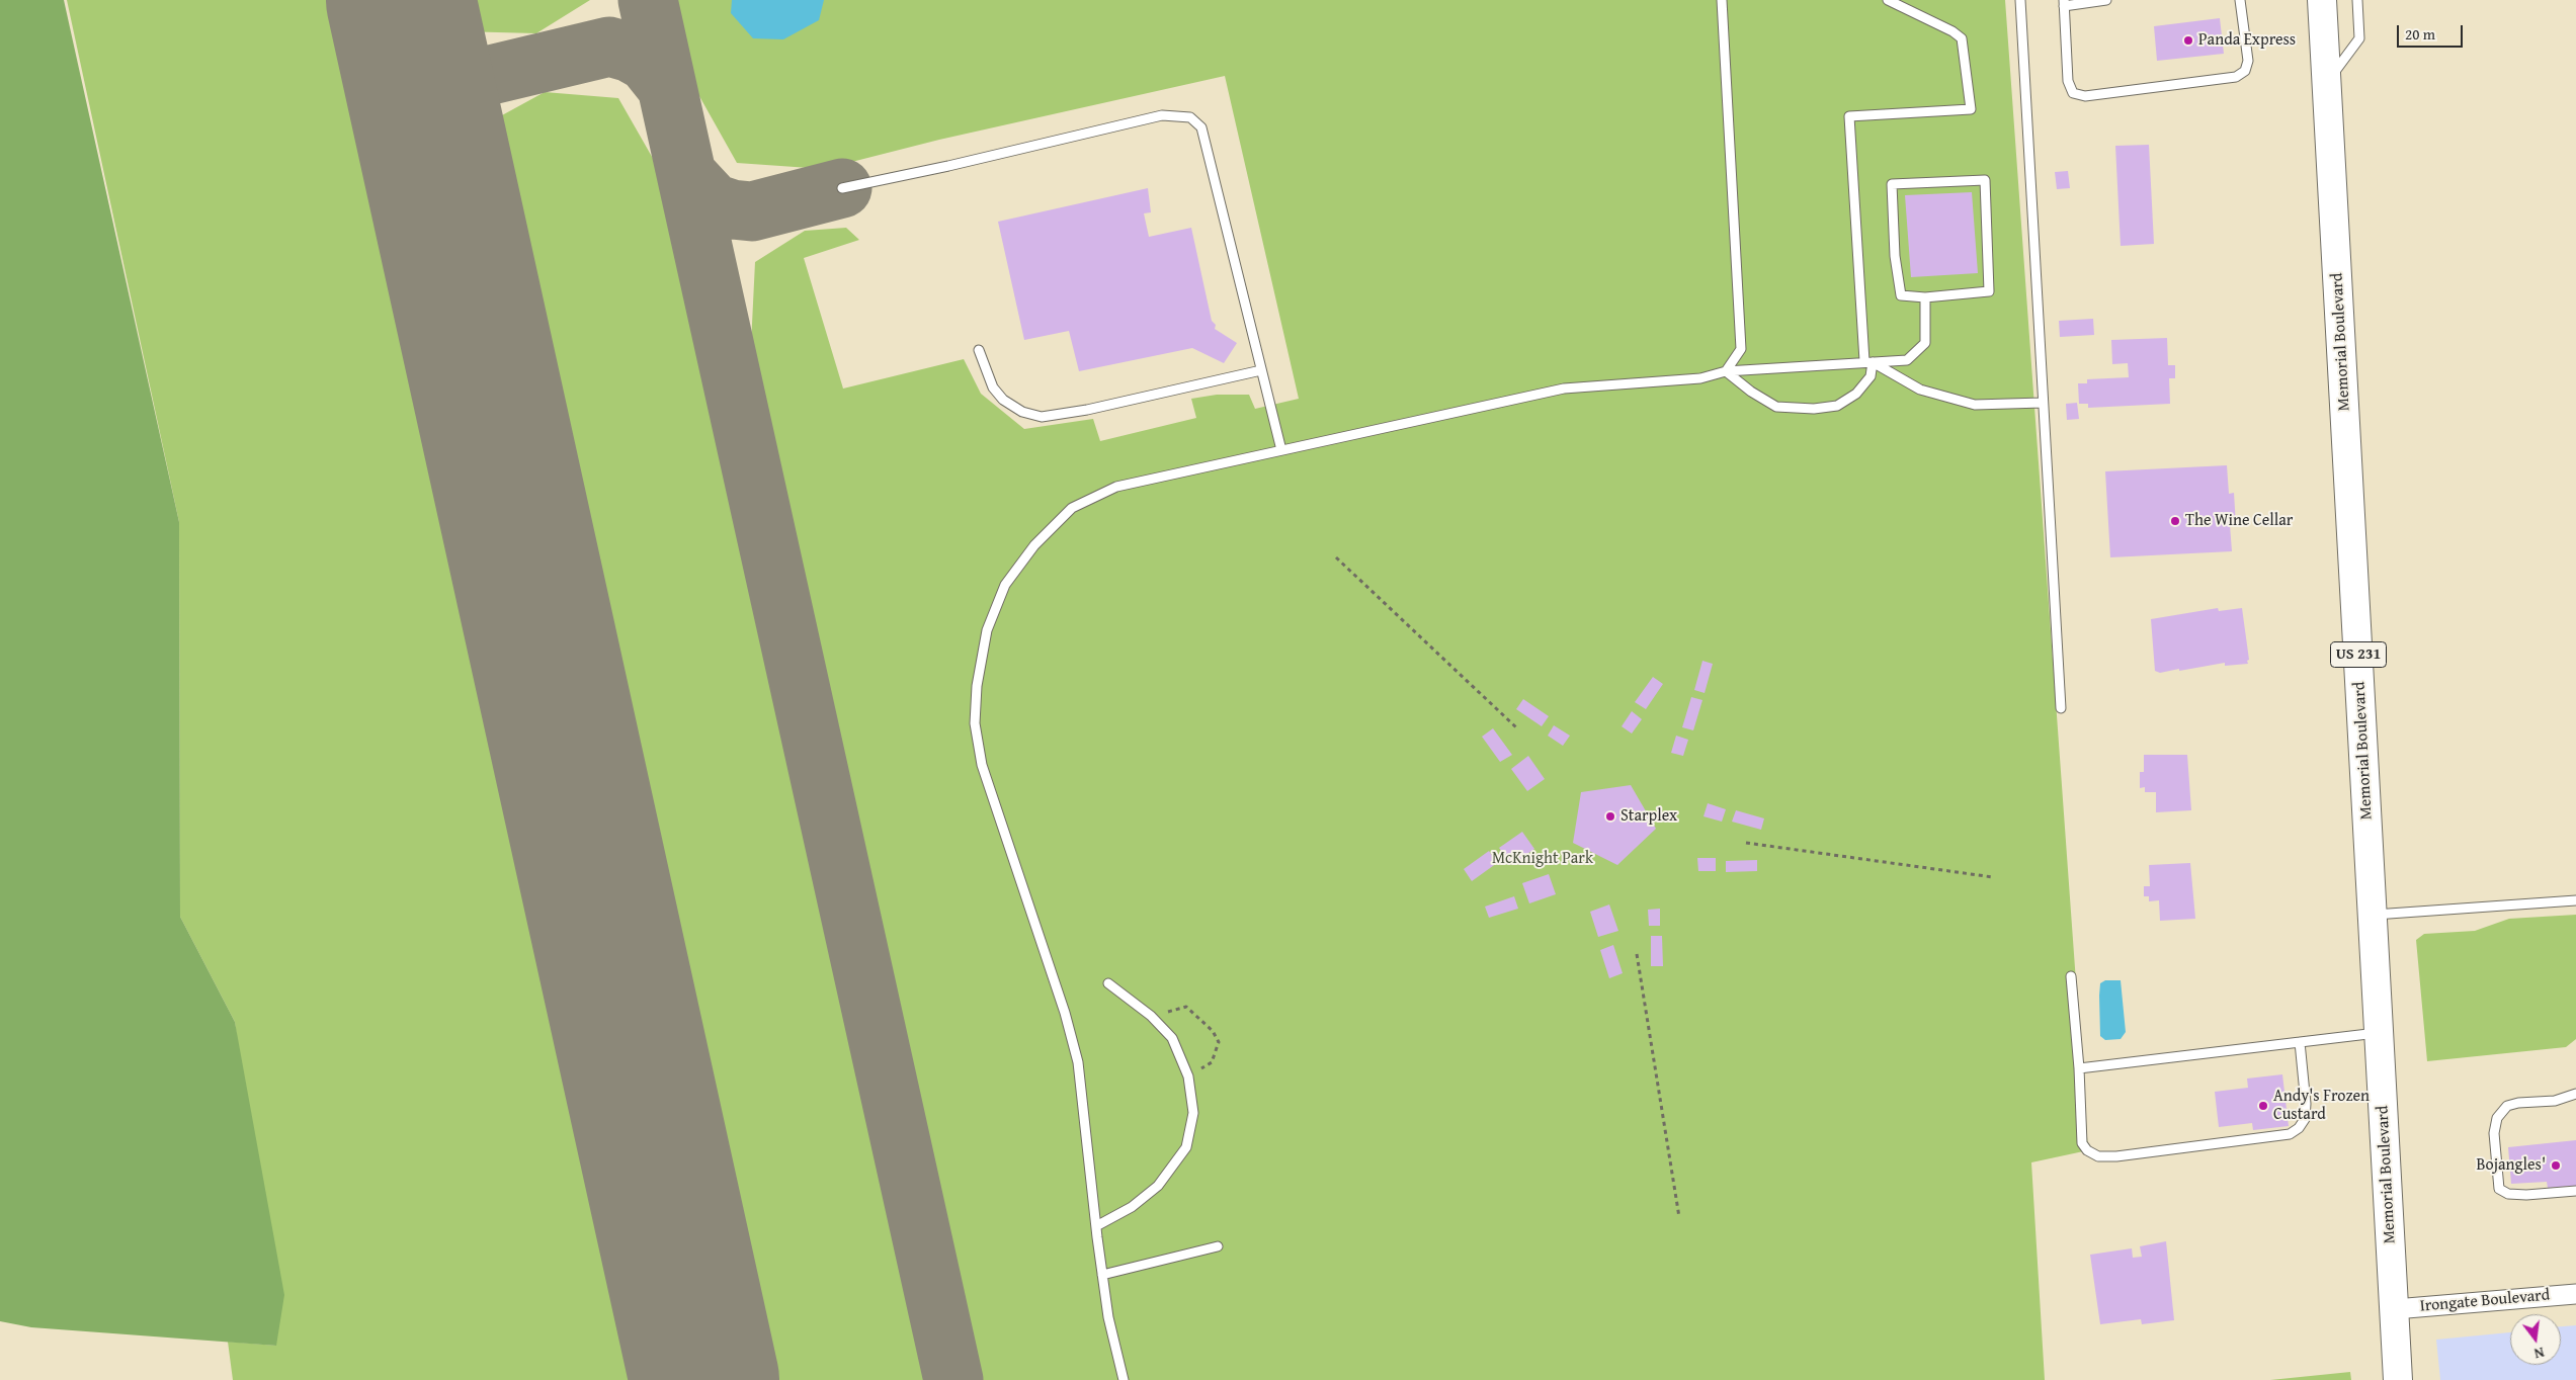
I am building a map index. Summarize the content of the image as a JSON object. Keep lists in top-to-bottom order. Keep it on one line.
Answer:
{"streets":{"main road":["Memorial Boulevard","US 231"],"street":["Irongate Boulevard"]},"crossings":[["Memorial Boulevard","Irongate Boulevard"]],"parks":["McKnight Park"],"places":["Panda Express","The Wine Cellar","Starplex","Andy's Frozen Custard","Bojangles'"],"scale_bar":"20 m","north":"bottom"}
